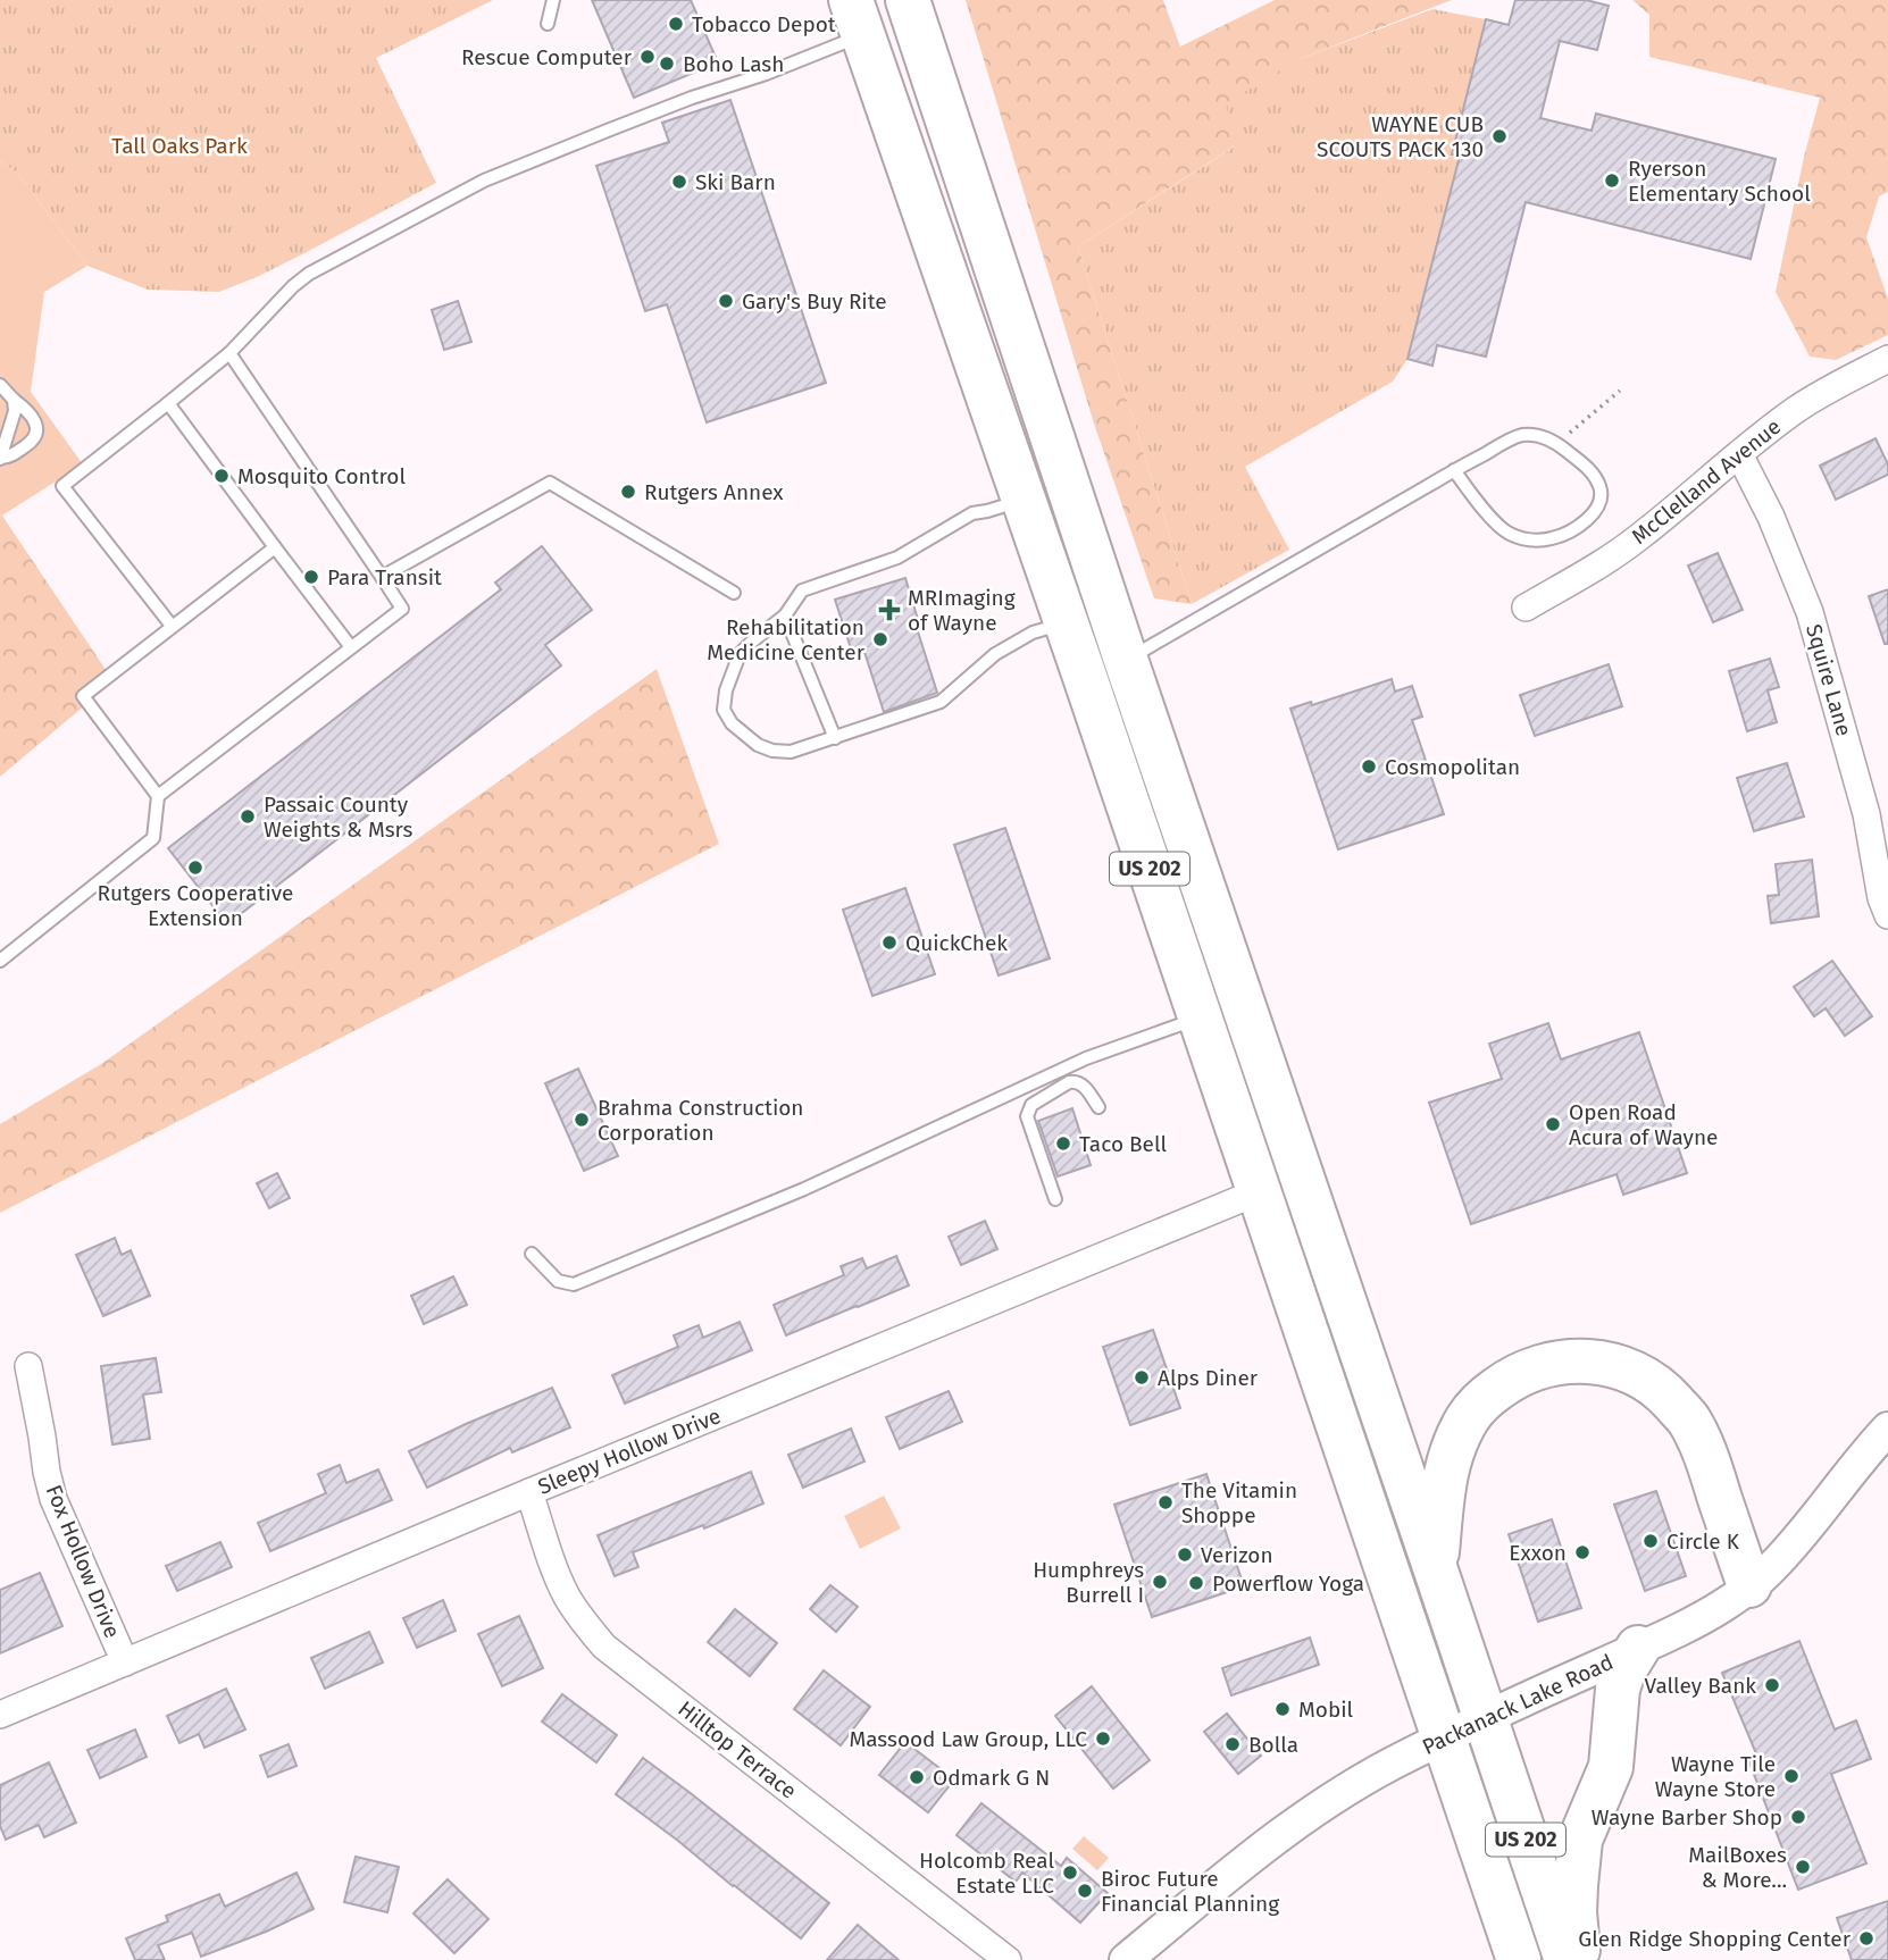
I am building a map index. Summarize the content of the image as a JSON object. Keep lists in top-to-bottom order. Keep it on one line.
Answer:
{"streets":{"highway":["US 202"],"street":["McClelland Avenue","Squire Lane","Sleepy Hollow Drive","Fox Hollow Drive","Packanack Lake Road","Hilltop Terrace"]},"crossings":[["McClelland Avenue","Squire Lane"],["US 202","Sleepy Hollow Drive"],["US 202","Packanack Lake Road"],["Sleepy Hollow Drive","Fox Hollow Drive"],["Sleepy Hollow Drive","Hilltop Terrace"]],"parks":["Tall Oaks Park"],"places":{"other":["Tobacco Depot","Rescue Computer","Boho Lash","WAYNE CUB SCOUTS PACK 130","Ryerson Elementary School","Ski Barn","Gary's Buy Rite","Mosquito Control","Rutgers Annex","Para Transit","Rehabilitation Medicine Center","Cosmopolitan","Passaic County Weights & Msrs","Rutgers Cooperative Extension","QuickChek","Brahma Construction Corporation","Open Road Acura of Wayne","Taco Bell","Alps Diner","The Vitamin Shoppe","Circle K","Exxon","Verizon","Humphreys Burrell I","Powerflow Yoga","Valley Bank","Mobil","Massood Law Group, LLC","Bolla","Wayne Tile Wayne Store","Odmark G N","Wayne Barber Shop","MailBoxes & More...","Holcomb Real Estate LLC","Biroc Future Financial Planning","Glen Ridge Shopping Center"],"health":["MRImaging of Wayne"]}}
